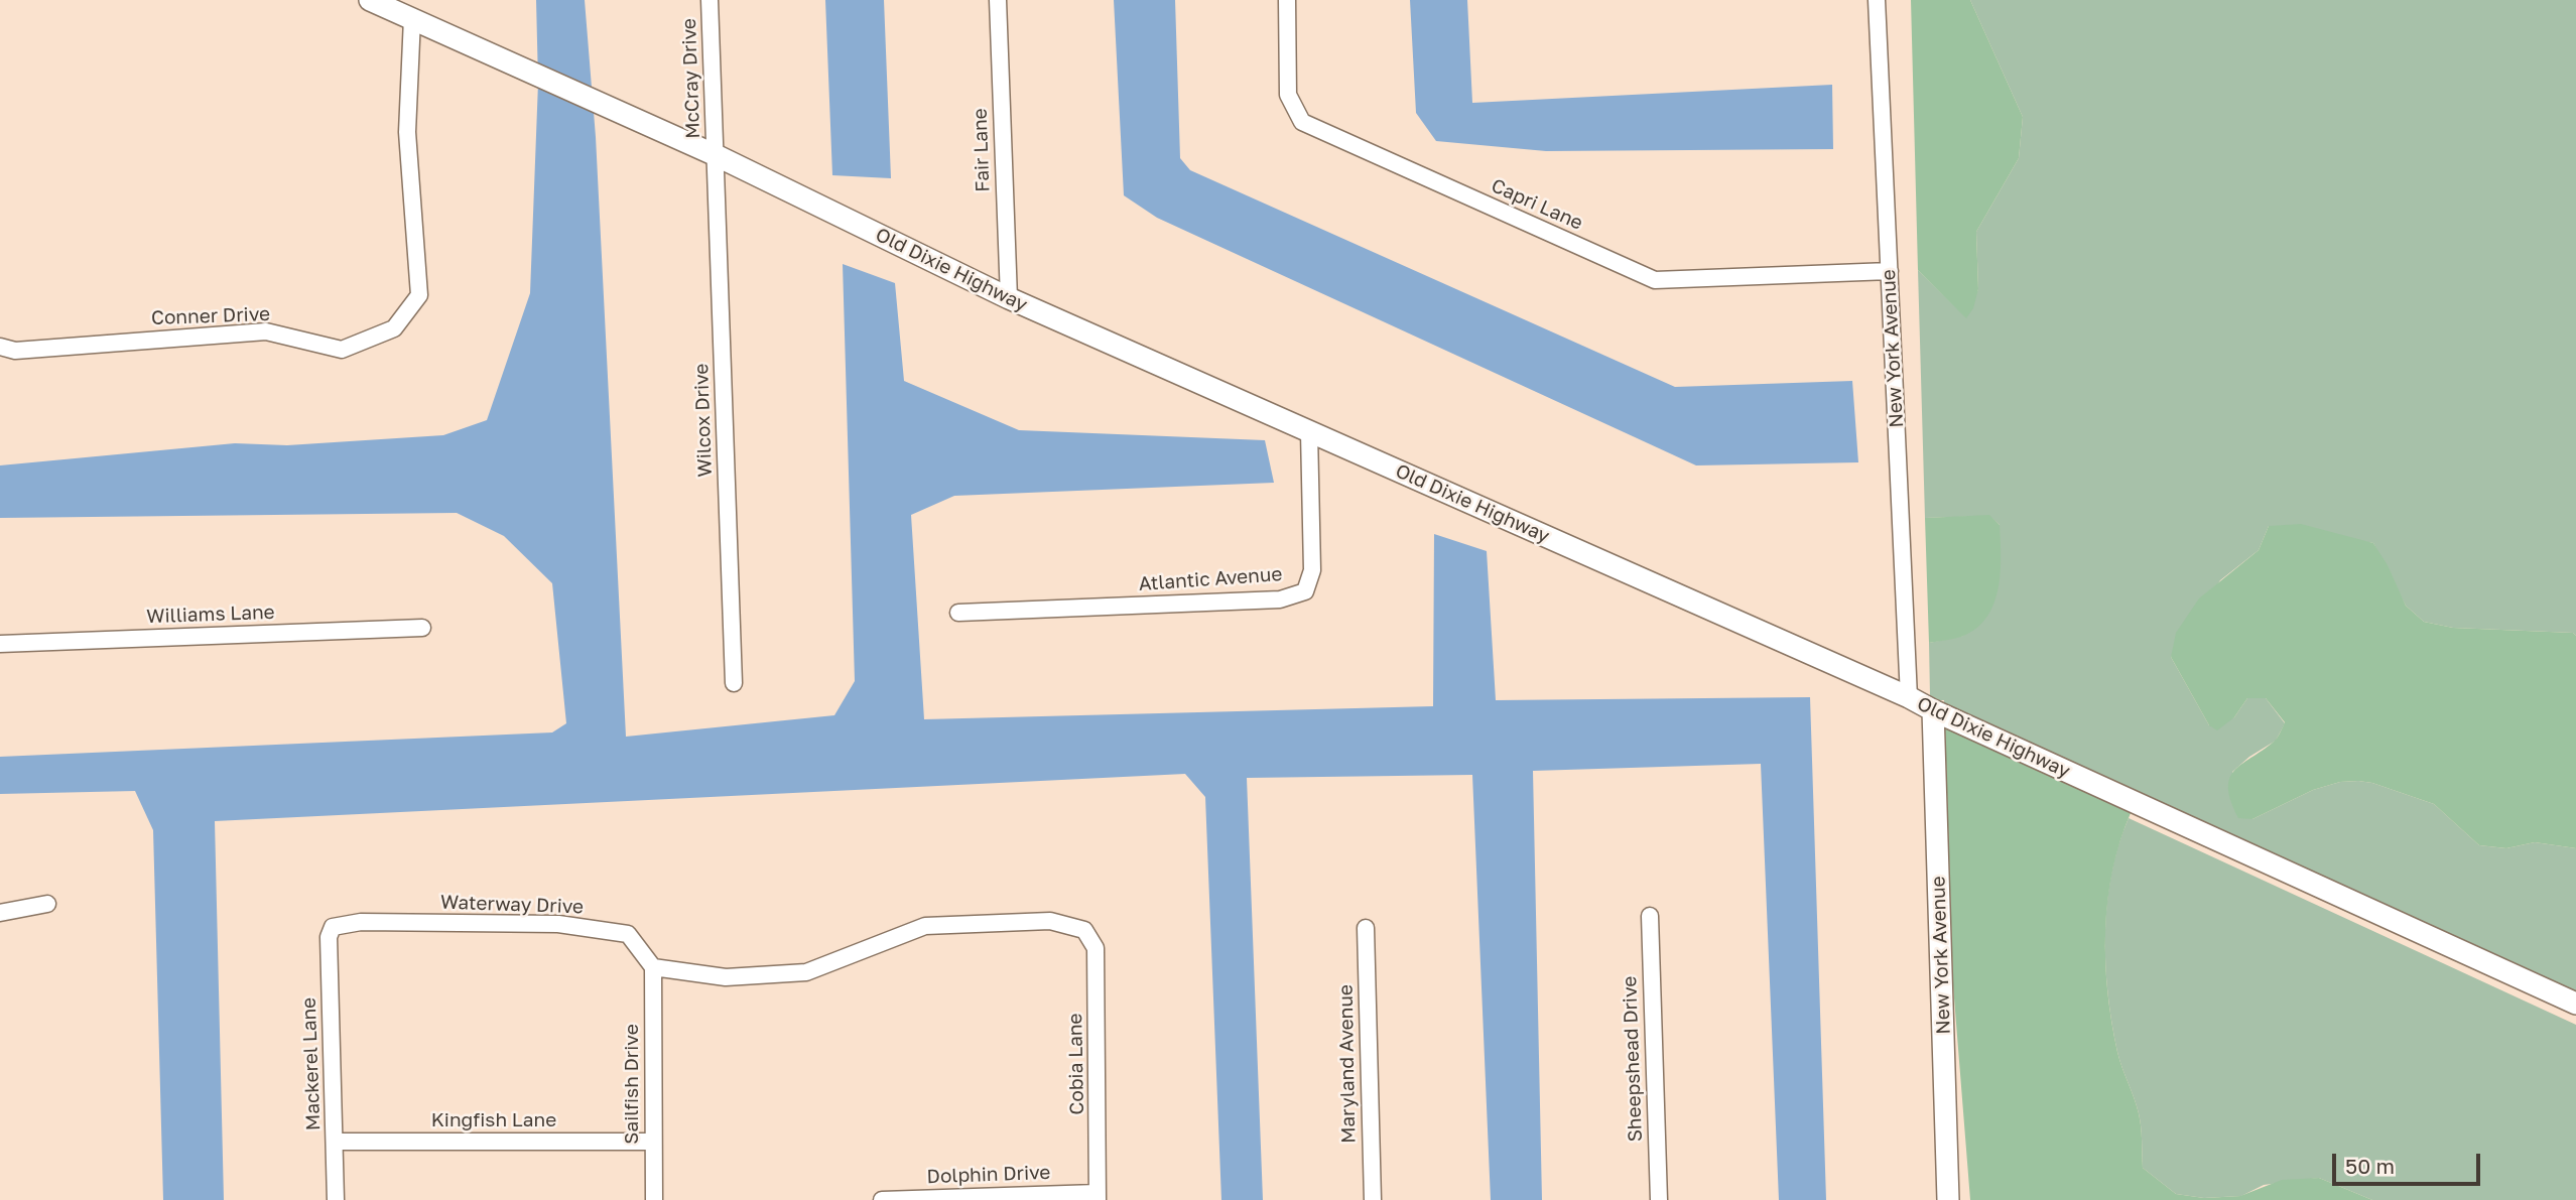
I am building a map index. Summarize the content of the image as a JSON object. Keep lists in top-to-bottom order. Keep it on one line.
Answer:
{"streets":{"street":["McCray Drive","Fair Lane","Capri Lane","Old Dixie Highway","Conner Drive","New York Avenue","Wilcox Drive","Atlantic Avenue","Williams Lane","Waterway Drive","Sheepshead Drive","Mackerel Lane","Cobia Lane","Maryland Avenue","Sailfish Drive","Kingfish Lane","Dolphin Drive"]},"crossings":[["McCray Drive","Old Dixie Highway"],["McCray Drive","Wilcox Drive"],["Fair Lane","Old Dixie Highway"],["Capri Lane","New York Avenue"],["Old Dixie Highway","Conner Drive"],["Old Dixie Highway","New York Avenue"],["Old Dixie Highway","Wilcox Drive"],["Old Dixie Highway","Atlantic Avenue"],["Waterway Drive","Mackerel Lane"],["Waterway Drive","Cobia Lane"],["Waterway Drive","Sailfish Drive"],["Mackerel Lane","Kingfish Lane"],["Cobia Lane","Sailfish Drive"],["Cobia Lane","Dolphin Drive"],["Sailfish Drive","Kingfish Lane"]],"scale_bar":"50 m"}
